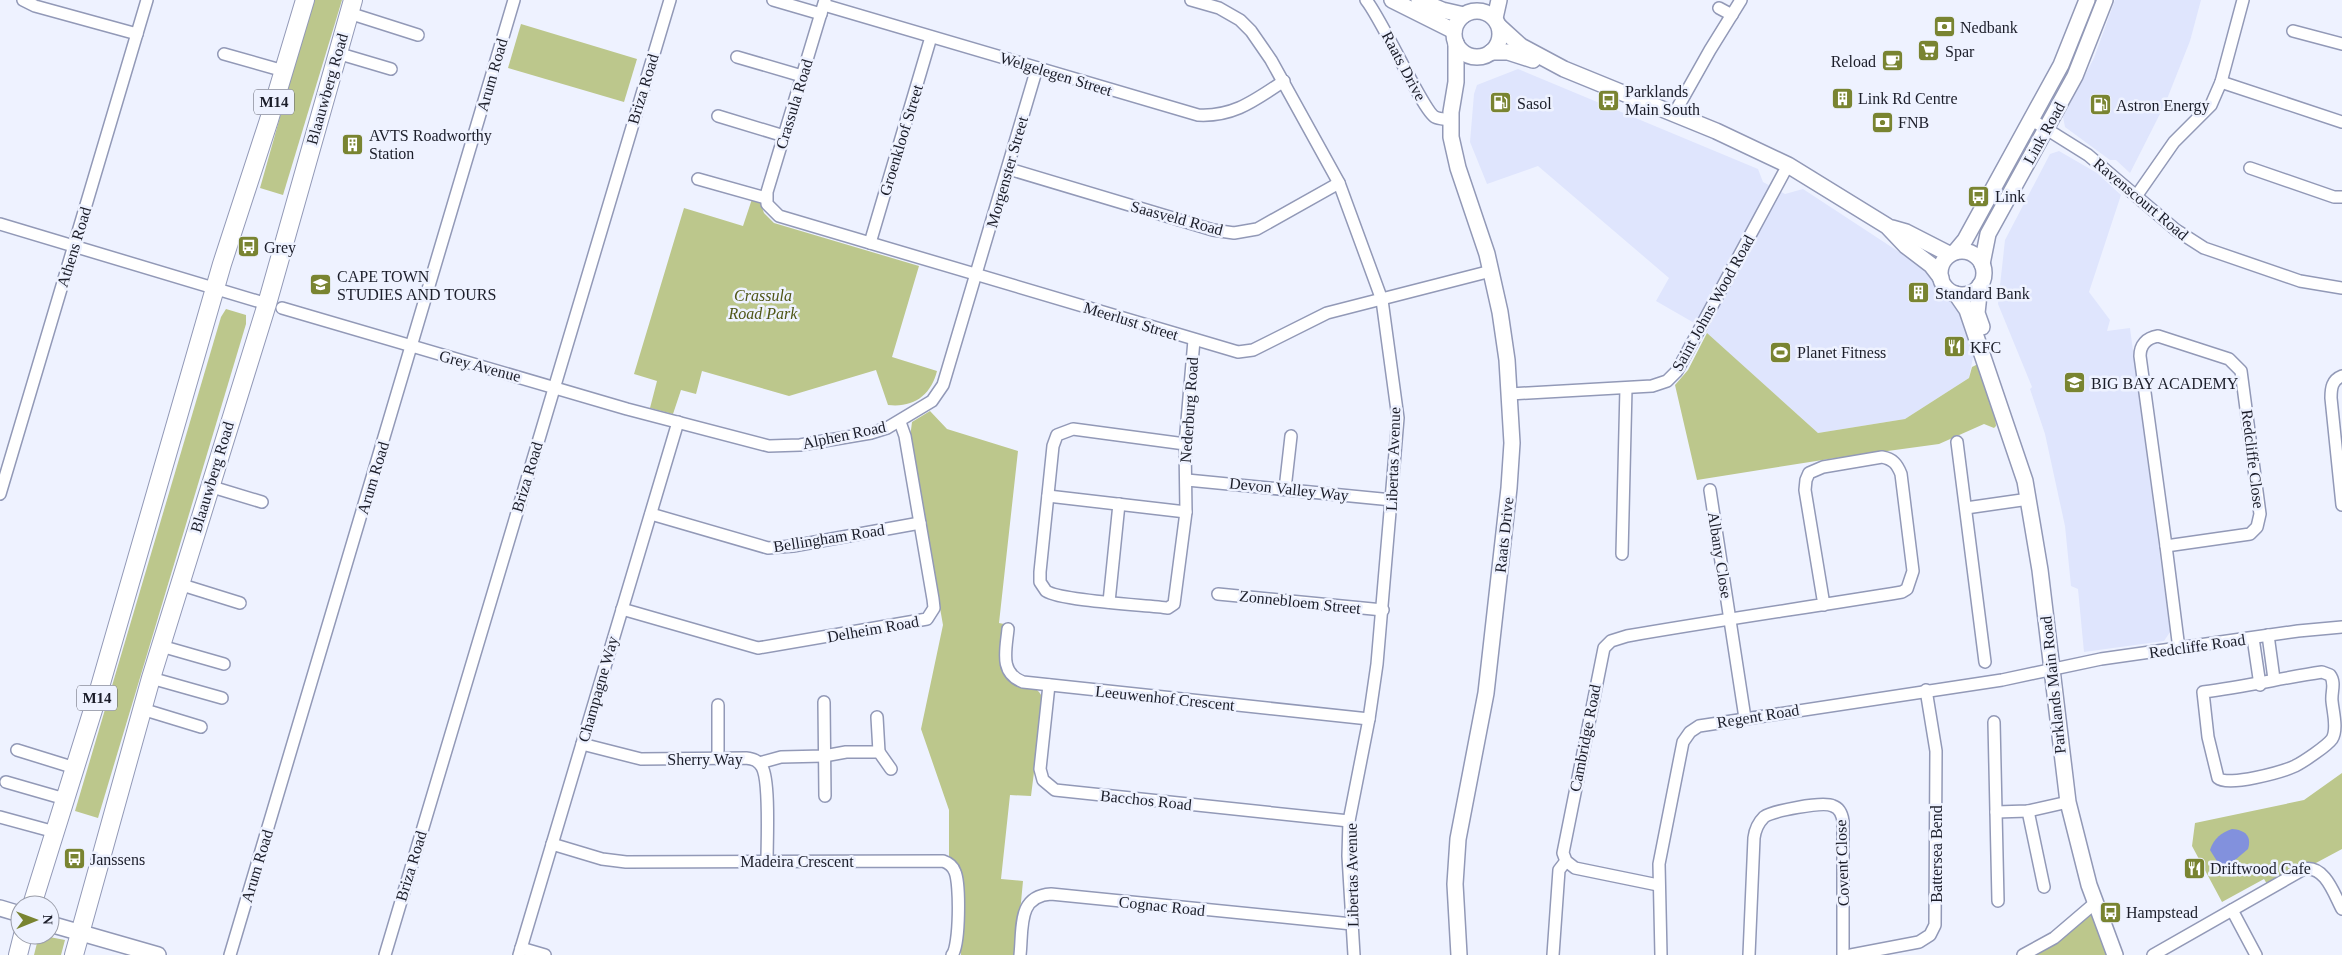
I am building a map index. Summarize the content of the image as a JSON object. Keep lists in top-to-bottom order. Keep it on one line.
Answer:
{"streets":{"main road":["Blaauwberg Road","M14"],"street":["Raats Drive","Welgelegen Street","Arum Road","Briza Road","Crassula Road","Link Road","Groenkloof Street","Morgenster Street","Ravenscourt Road","Saasveld Road","Athens Road","Saint Johns Wood Road","Meerlust Street","Grey Avenue","Nederburg Road","Alphen Road","Libertas Avenue","Redcliffe Close","Devon Valley Way","Bellingham Road","Albany Close","Zonnebloem Street","Delheim Road","Redcliffe Road","Parklands Main Road","Champagne Way","Leeuwenhof Crescent","Regent Road","Cambridge Road","Sherry Way","Bacchos Road","Battersea Bend","Madeira Crescent","Covent Close","Cognac Road"]},"crossings":[["Raats Drive","Saint Johns Wood Road"],["Raats Drive","Meerlust Street"],["Welgelegen Street","Crassula Road"],["Welgelegen Street","Groenkloof Street"],["Welgelegen Street","Morgenster Street"],["Welgelegen Street","Libertas Avenue"],["Arum Road","Grey Avenue"],["Blaauwberg Road","Grey Avenue"],["Briza Road","Grey Avenue"],["M14","Grey Avenue"],["Crassula Road","Meerlust Street"],["Link Road","Ravenscourt Road"],["Link Road","Parklands Main Road"],["Groenkloof Street","Meerlust Street"],["Morgenster Street","Saasveld Road"],["Morgenster Street","Meerlust Street"],["Morgenster Street","Alphen Road"],["Saasveld Road","Libertas Avenue"],["Athens Road","Grey Avenue"],["Meerlust Street","Nederburg Road"],["Meerlust Street","Alphen Road"],["Meerlust Street","Libertas Avenue"],["Grey Avenue","Alphen Road"],["Grey Avenue","Champagne Way"],["Nederburg Road","Devon Valley Way"],["Alphen Road","Delheim Road"],["Alphen Road","Champagne Way"],["Libertas Avenue","Devon Valley Way"],["Libertas Avenue","Zonnebloem Street"],["Libertas Avenue","Leeuwenhof Crescent"],["Libertas Avenue","Bacchos Road"],["Libertas Avenue","Cognac Road"],["Redcliffe Close","Redcliffe Road"],["Bellingham Road","Delheim Road"],["Bellingham Road","Champagne Way"],["Albany Close","Regent Road"],["Albany Close","Cambridge Road"],["Delheim Road","Champagne Way"],["Redcliffe Road","Parklands Main Road"],["Redcliffe Road","Regent Road"],["Parklands Main Road","Regent Road"],["Champagne Way","Sherry Way"],["Champagne Way","Madeira Crescent"],["Leeuwenhof Crescent","Bacchos Road"],["Regent Road","Battersea Bend"],["Sherry Way","Madeira Crescent"]],"parks":["Crassula Road Park"],"places":{"bank":["Nedbank","FNB"],"supermarket":["Spar"],"cafe":["Reload"],"building":["Link Rd Centre","AVTS Roadworthy Station","Standard Bank"],"bus stop":["Parklands Main South","Link","Grey","Janssens","Hampstead"],"fuel station":["Sasol","Astron Energy"],"school or university":["CAPE TOWN STUDIES AND TOURS","BIG BAY ACADEMY"],"restaurant":["KFC","Driftwood Cafe"],"sports":["Planet Fitness"]},"north":"right"}
